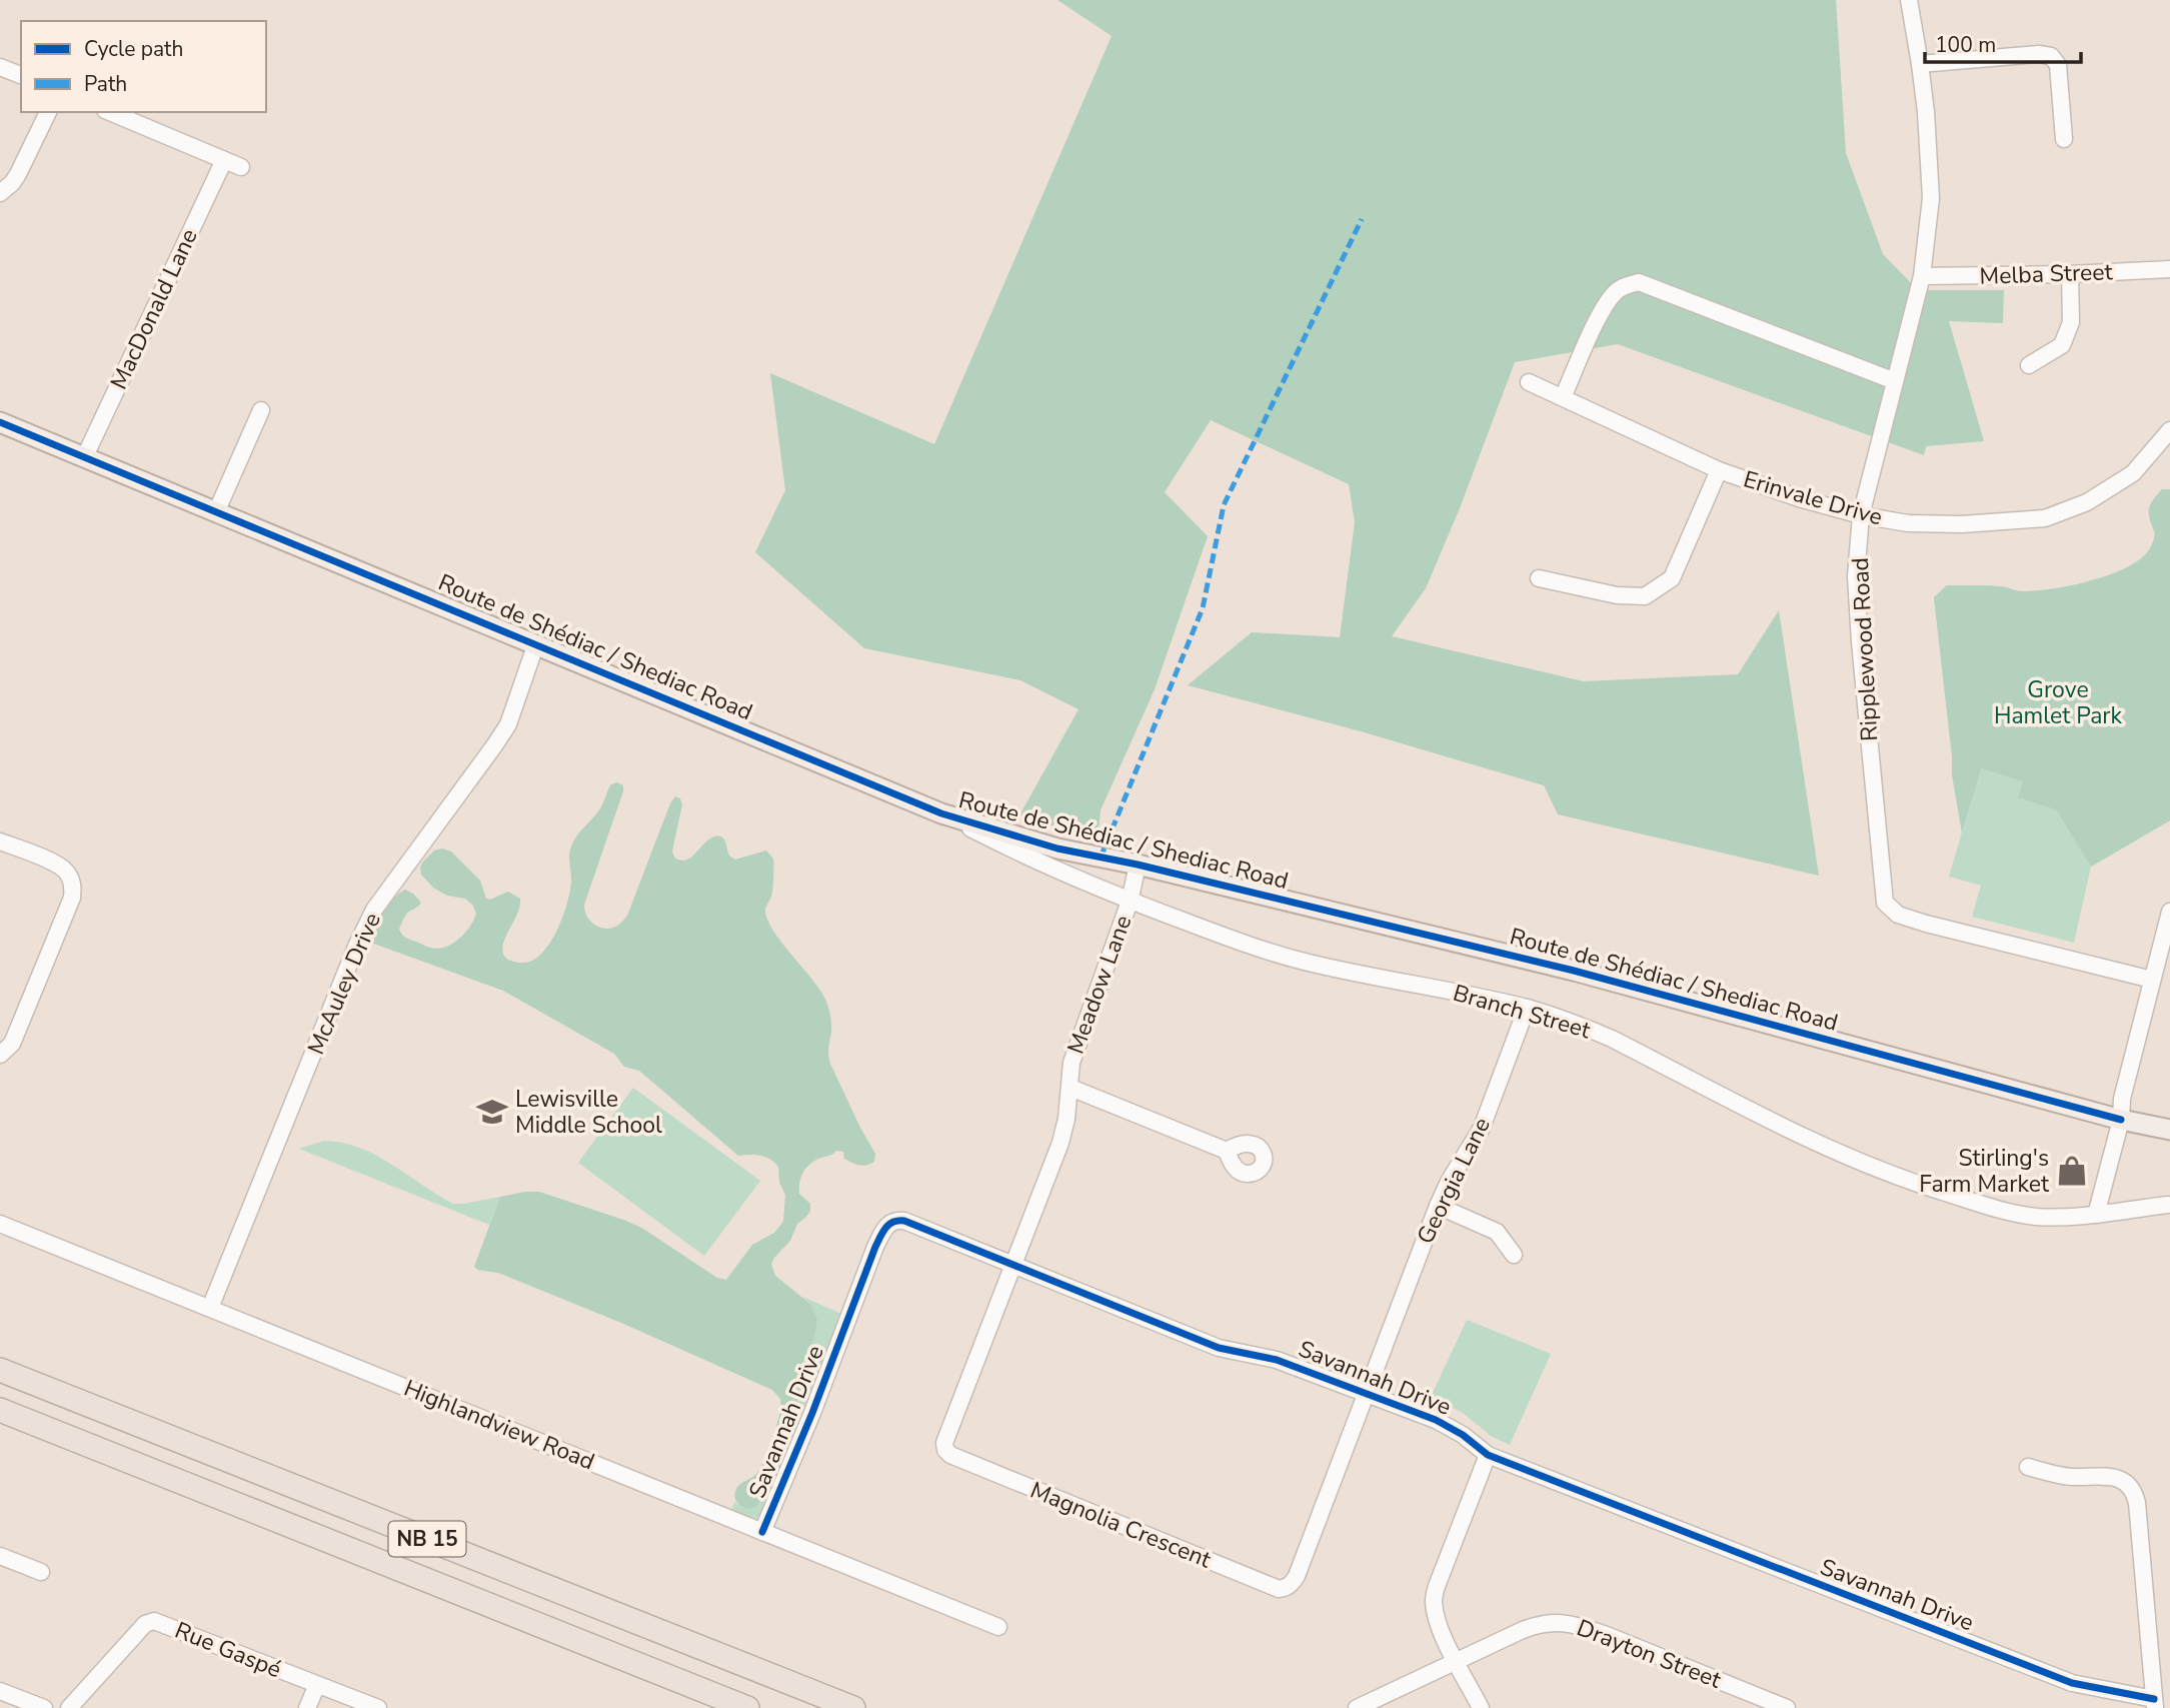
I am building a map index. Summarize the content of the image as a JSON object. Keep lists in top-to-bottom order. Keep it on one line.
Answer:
{"streets":{"highway":["NB 15"],"main road":["Route de Shédiac / Shediac Road"],"street":["Melba Street","MacDonald Lane","Erinvale Drive","Ripplewood Road","McAuley Drive","Meadow Lane","Branch Street","Georgia Lane","Savannah Drive","Highlandview Road","Magnolia Crescent","Rue Gaspé","Drayton Street"]},"crossings":[["Melba Street","Ripplewood Road"],["MacDonald Lane","Route de Shédiac / Shediac Road"],["Erinvale Drive","Ripplewood Road"],["Route de Shédiac / Shediac Road","McAuley Drive"],["Route de Shédiac / Shediac Road","Meadow Lane"],["Route de Shédiac / Shediac Road","Branch Street"],["McAuley Drive","Highlandview Road"],["Meadow Lane","Branch Street"],["Meadow Lane","Savannah Drive"],["Meadow Lane","Magnolia Crescent"],["Branch Street","Georgia Lane"],["Georgia Lane","Savannah Drive"],["Georgia Lane","Magnolia Crescent"],["Savannah Drive","Highlandview Road"],["Savannah Drive","Magnolia Crescent"]],"parks":["Grove Hamlet Park"],"places":{"school or university":["Lewisville Middle School"],"shop":["Stirling's Farm Market"]},"legend":["Cycle path","Path"],"scale_bar":"100 m"}
